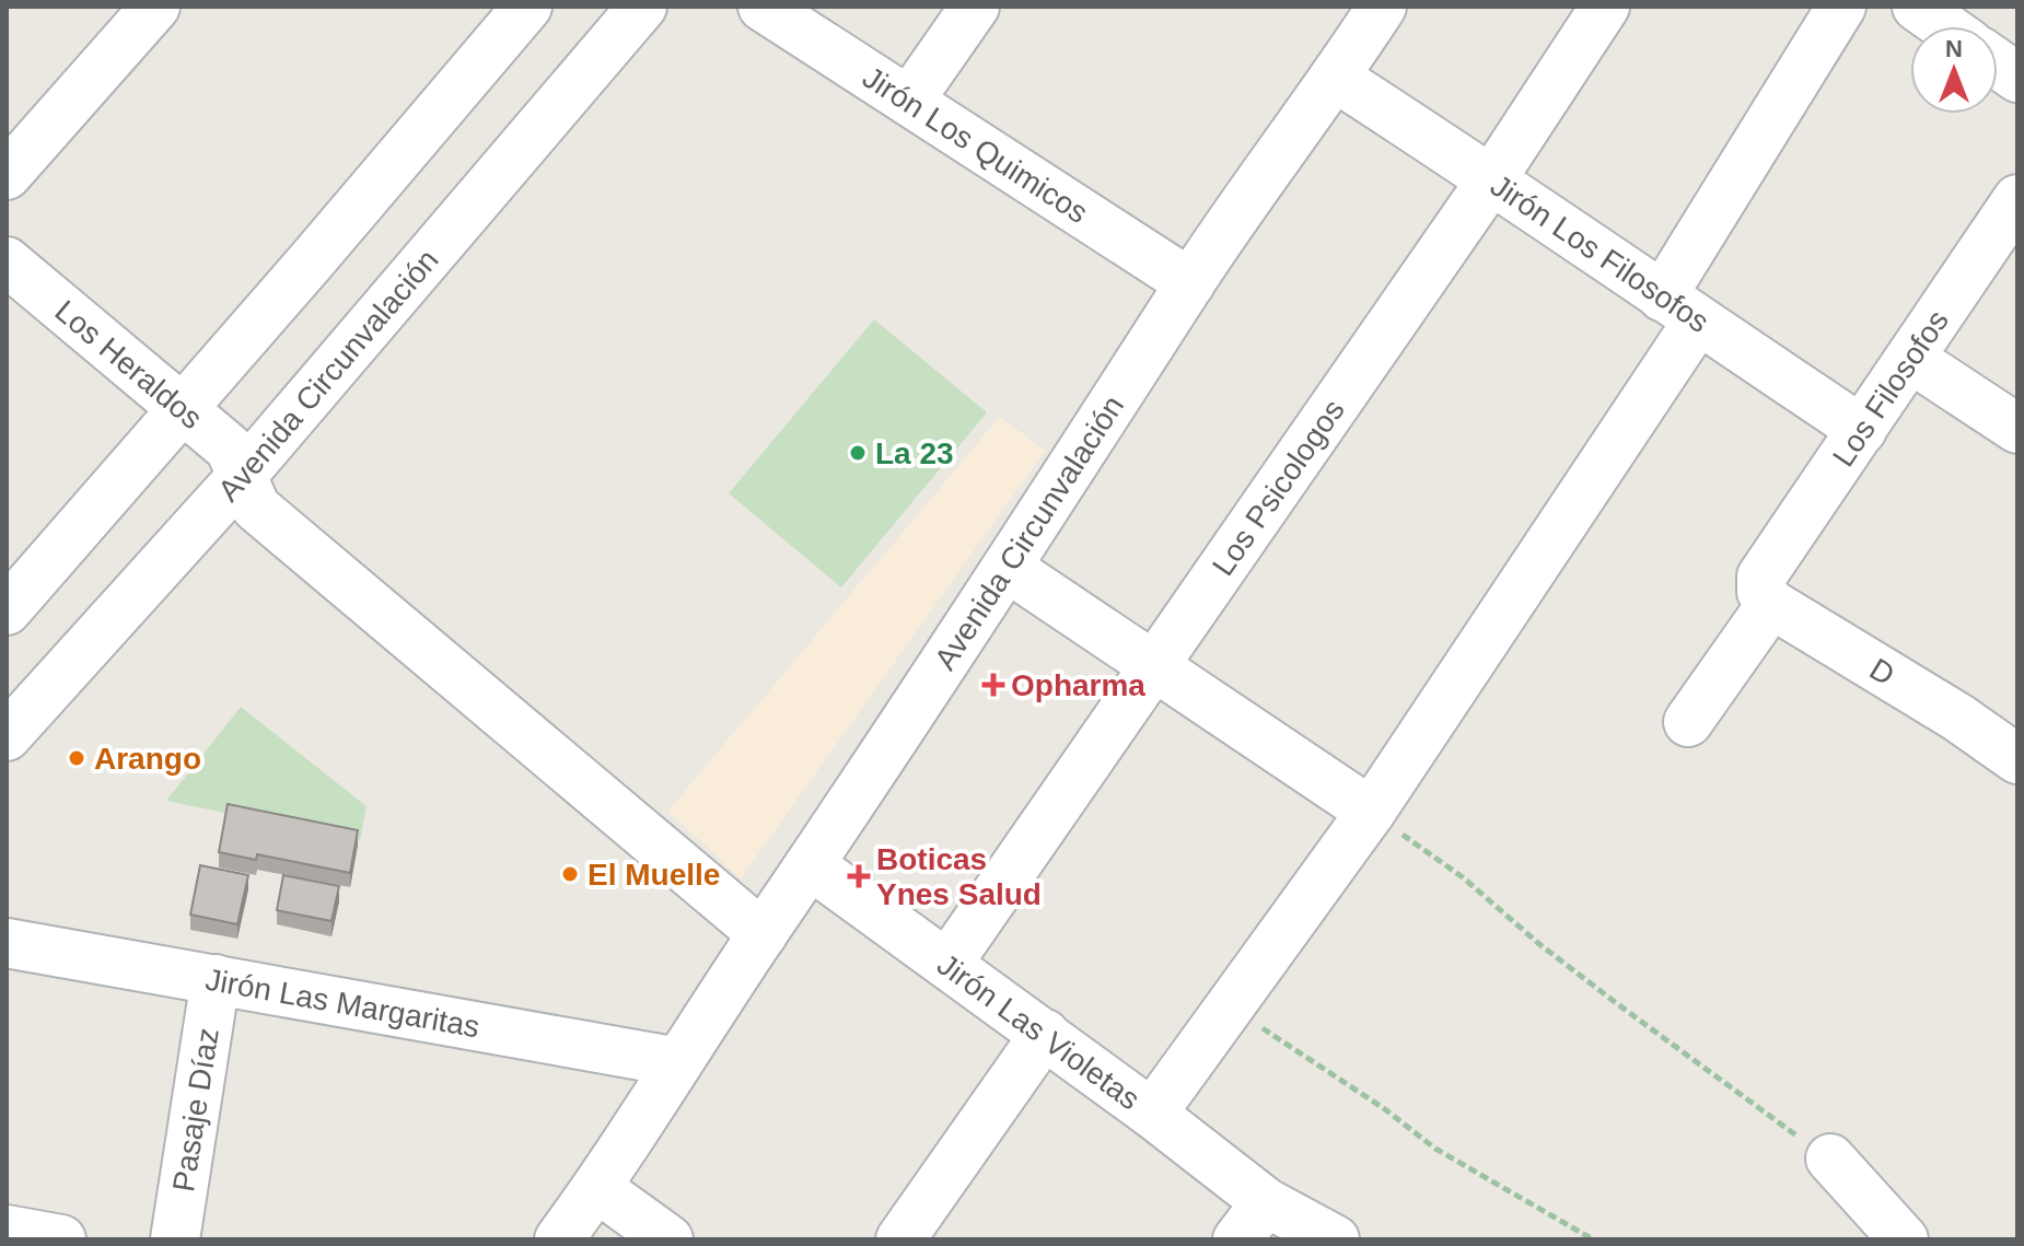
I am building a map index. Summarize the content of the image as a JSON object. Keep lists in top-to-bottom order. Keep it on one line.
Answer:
{"streets":{"street":["Jirón Los Quimicos","Jirón Los Filosofos","Los Heraldos","Avenida Circunvalación","Los Filosofos","Los Psicologos","D","Jirón Las Margaritas","Jirón Las Violetas","Pasaje Díaz"]},"crossings":[["Jirón Los Quimicos","Avenida Circunvalación"],["Jirón Los Filosofos","Avenida Circunvalación"],["Jirón Los Filosofos","Los Filosofos"],["Jirón Los Filosofos","Los Psicologos"],["Los Heraldos","Avenida Circunvalación"],["Avenida Circunvalación","Jirón Las Margaritas"],["Avenida Circunvalación","Jirón Las Violetas"],["Los Filosofos","D"],["Los Psicologos","Jirón Las Violetas"],["Jirón Las Margaritas","Pasaje Díaz"]],"places":{"other":["La 23","Arango","El Muelle"],"health":["Opharma","Boticas Ynes Salud"]},"north":"top"}
